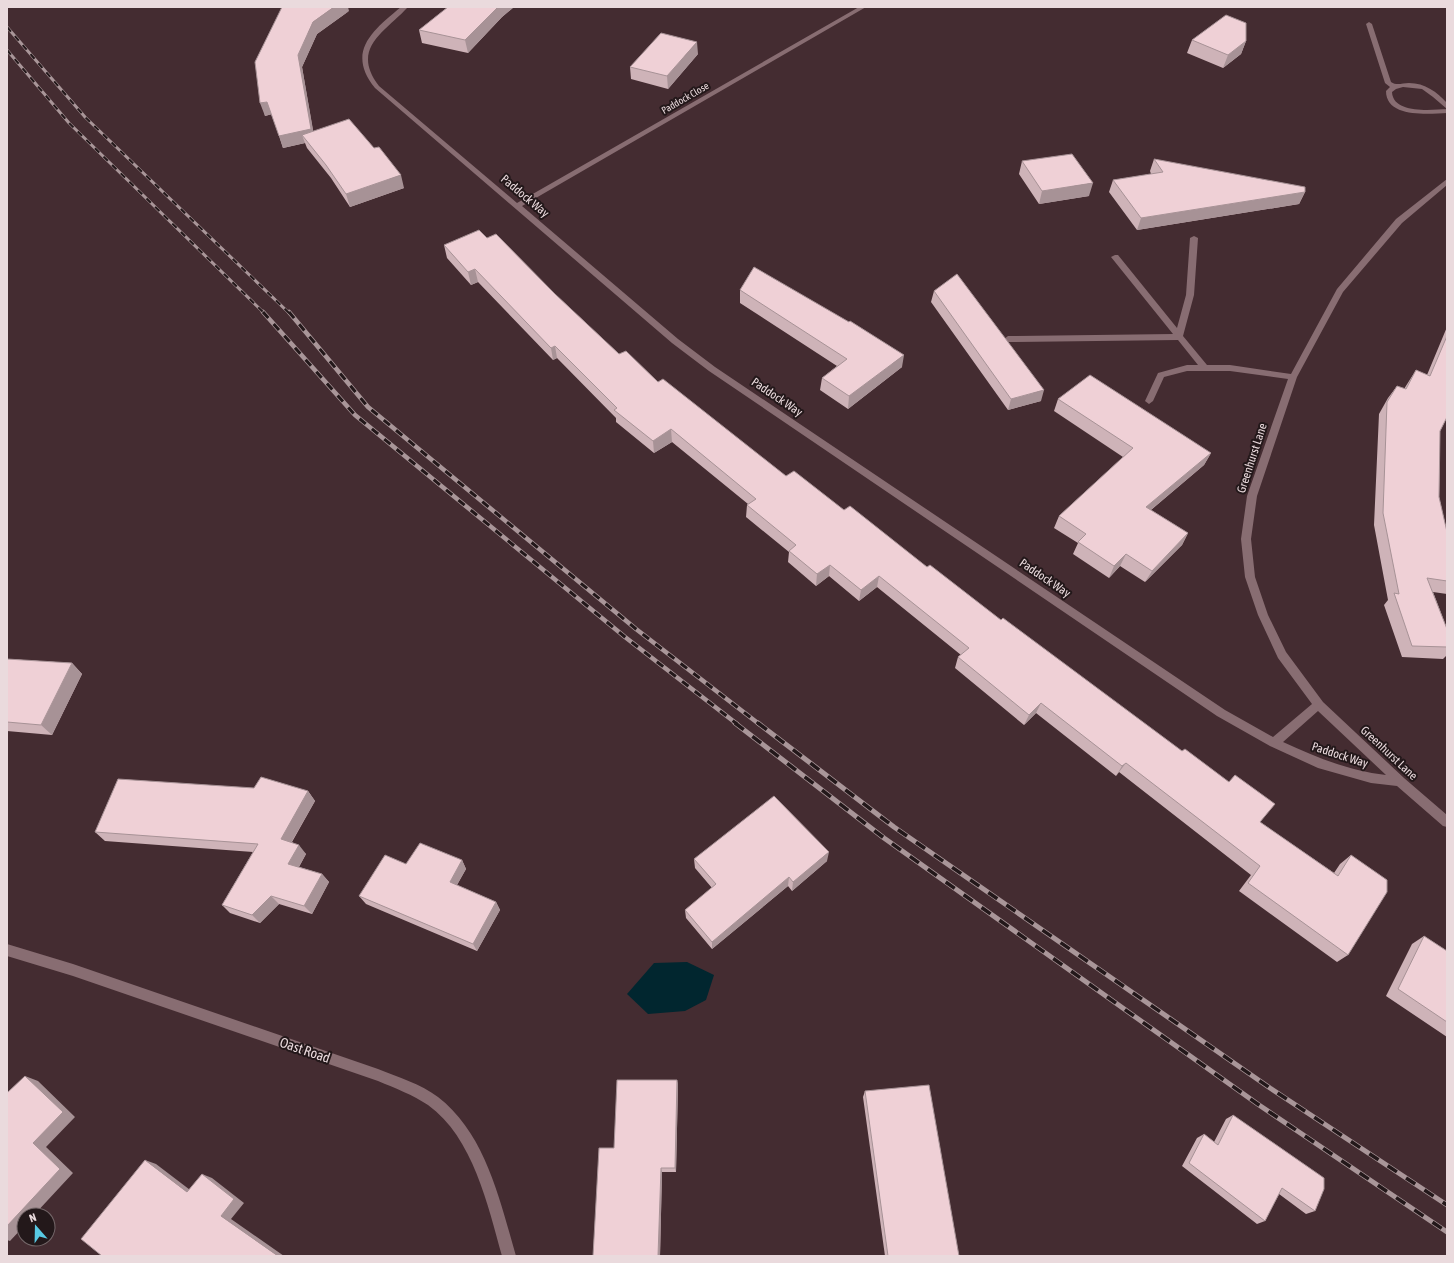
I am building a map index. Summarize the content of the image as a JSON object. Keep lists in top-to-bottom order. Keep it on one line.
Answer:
{"streets":{"street":["Paddock Close","Paddock Way","Greenhurst Lane","Oast Road"]},"crossings":[["Paddock Close","Paddock Way"],["Paddock Way","Greenhurst Lane"]],"north":"top"}
